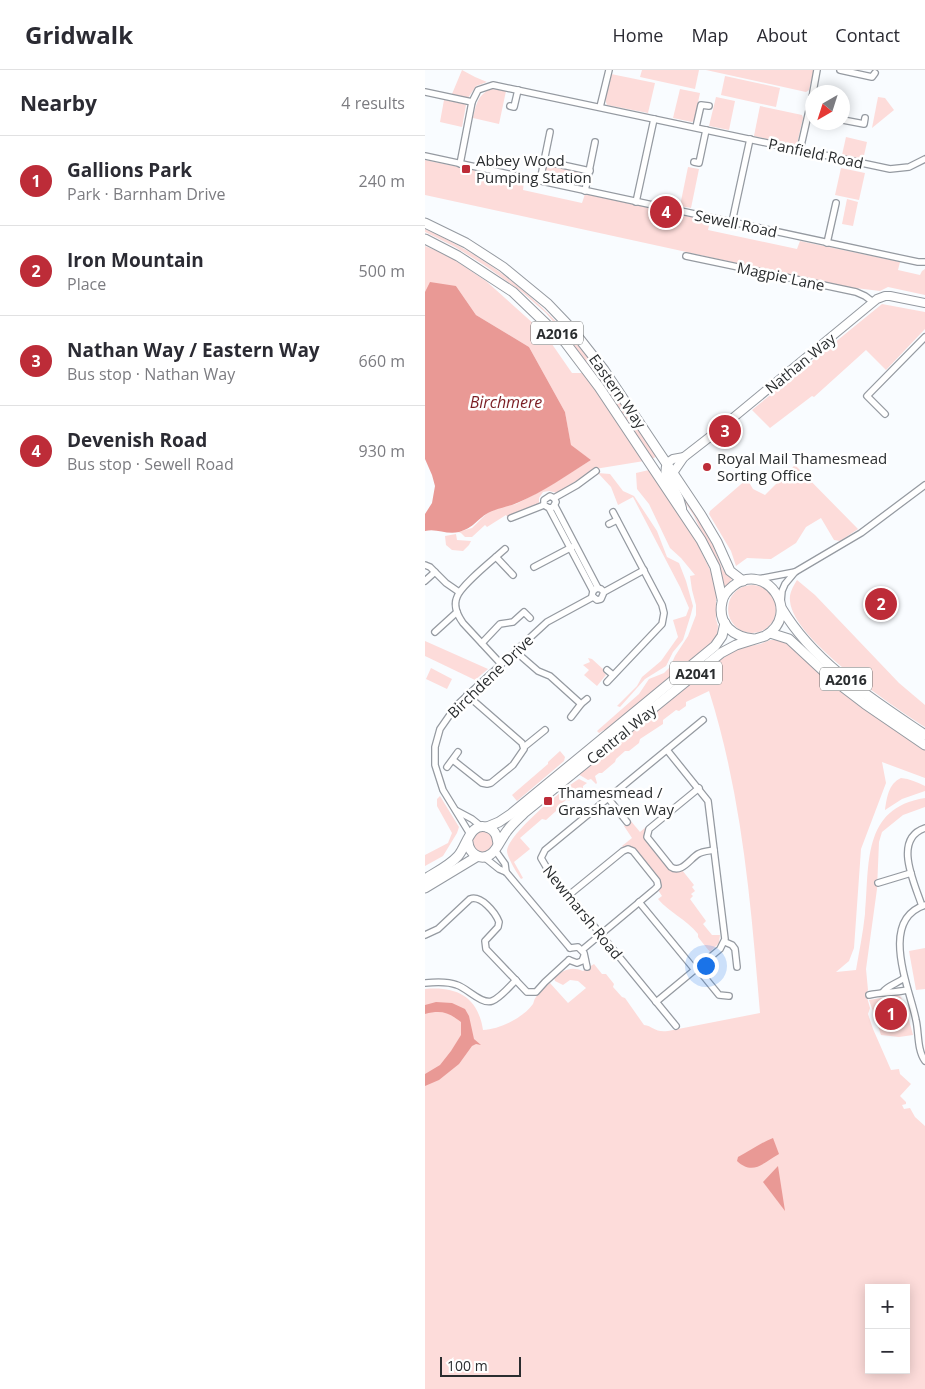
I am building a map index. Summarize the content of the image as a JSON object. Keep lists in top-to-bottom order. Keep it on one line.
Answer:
{"streets":{"main road":["A2016","Eastern Way","A2041","Central Way"],"street":["Panfield Road","Sewell Road","Magpie Lane","Nathan Way","Birchdene Drive","Newmarsh Road"]},"crossings":[["Magpie Lane","Nathan Way"],["A2016","Eastern Way"],["A2016","Central Way"],["Nathan Way","Eastern Way"],["Eastern Way","Central Way"],["Birchdene Drive","Central Way"]],"water":["Birchmere"],"places":{"transit":["Abbey Wood Pumping Station","Thamesmead / Grasshaven Way"],"other":["Royal Mail Thamesmead Sorting Office"]},"scale_bar":"100 m","north":"bottom left","page":{"header":"Gridwalk","nav":["Home","Map","About","Contact"],"heading":["Nearby","4 results"],"list":[{"mark":"1","name":"Gallions Park","note":"Park · Barnham Drive","value":"240 m"},{"mark":"2","name":"Iron Mountain","note":"Place","value":"500 m"},{"mark":"3","name":"Nathan Way / Eastern Way","note":"Bus stop · Nathan Way","value":"660 m"},{"mark":"4","name":"Devenish Road","note":"Bus stop · Sewell Road","value":"930 m"}],"pins":["4","3","2","1"],"map_buttons":["+","−"],"scale":"100 m"}}
